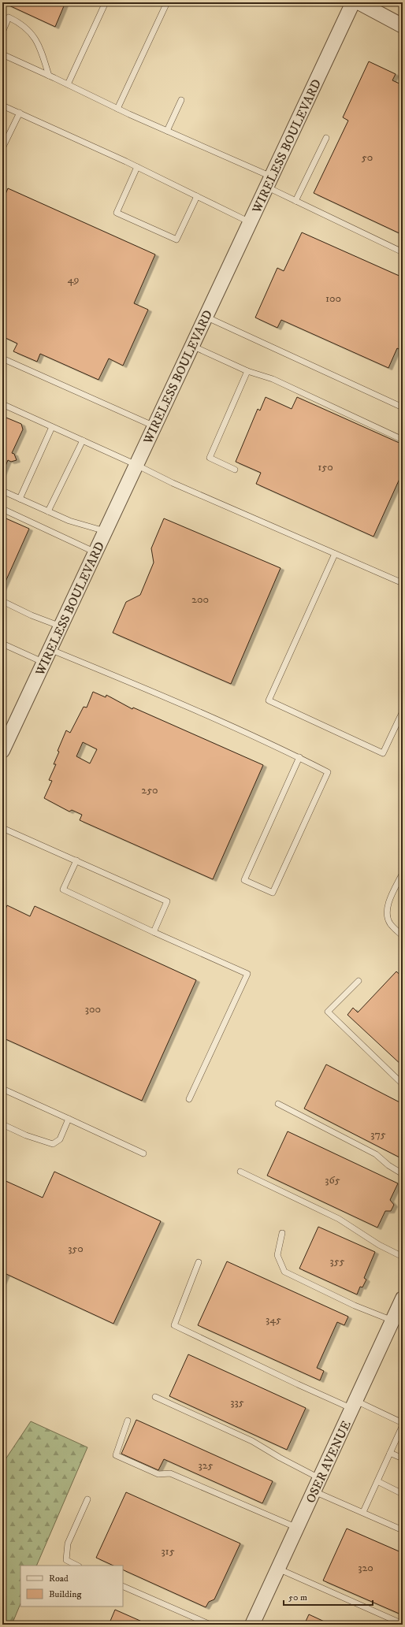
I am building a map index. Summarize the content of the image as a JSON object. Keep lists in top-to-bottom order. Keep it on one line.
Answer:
{"streets":{"street":["WIRELESS BOULEVARD","OSER AVENUE"]},"house_numbers":["50","49","100","150","200","250","300","375","365","350","355","345","335","325","315","320"],"legend":["Road","Building"],"scale_bar":"50 m"}
